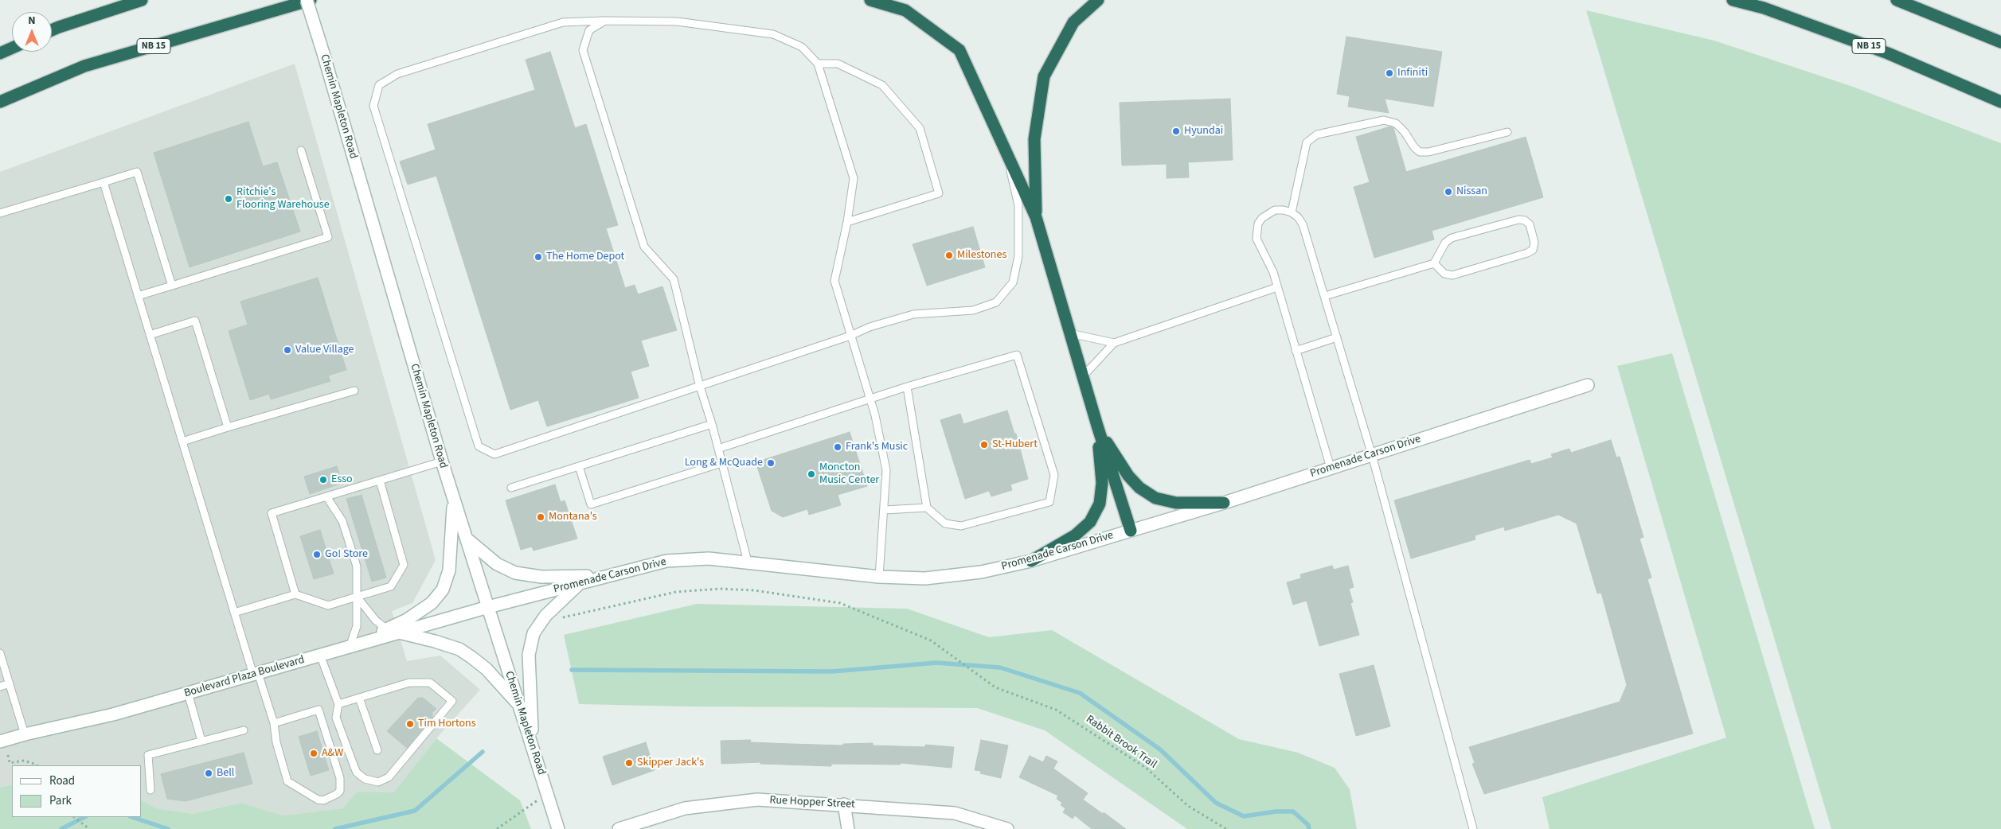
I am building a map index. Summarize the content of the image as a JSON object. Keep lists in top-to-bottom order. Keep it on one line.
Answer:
{"streets":{"highway":["NB 15"],"street":["Chemin Mapleton Road","Promenade Carson Drive","Boulevard Plaza Boulevard","Rue Hopper Street"],"path":["Rabbit Brook Trail"]},"crossings":[["Chemin Mapleton Road","Promenade Carson Drive"]],"places":["Infiniti","Hyundai","Nissan","Ritchie's Flooring Warehouse","Milestones","The Home Depot","Value Village","St-Hubert","Frank's Music","Long & McQuade","Moncton Music Center","Esso","Montana's","Go! Store","Tim Hortons","A&W","Skipper Jack's","Bell"],"legend":["Road","Park"],"north":"top"}
